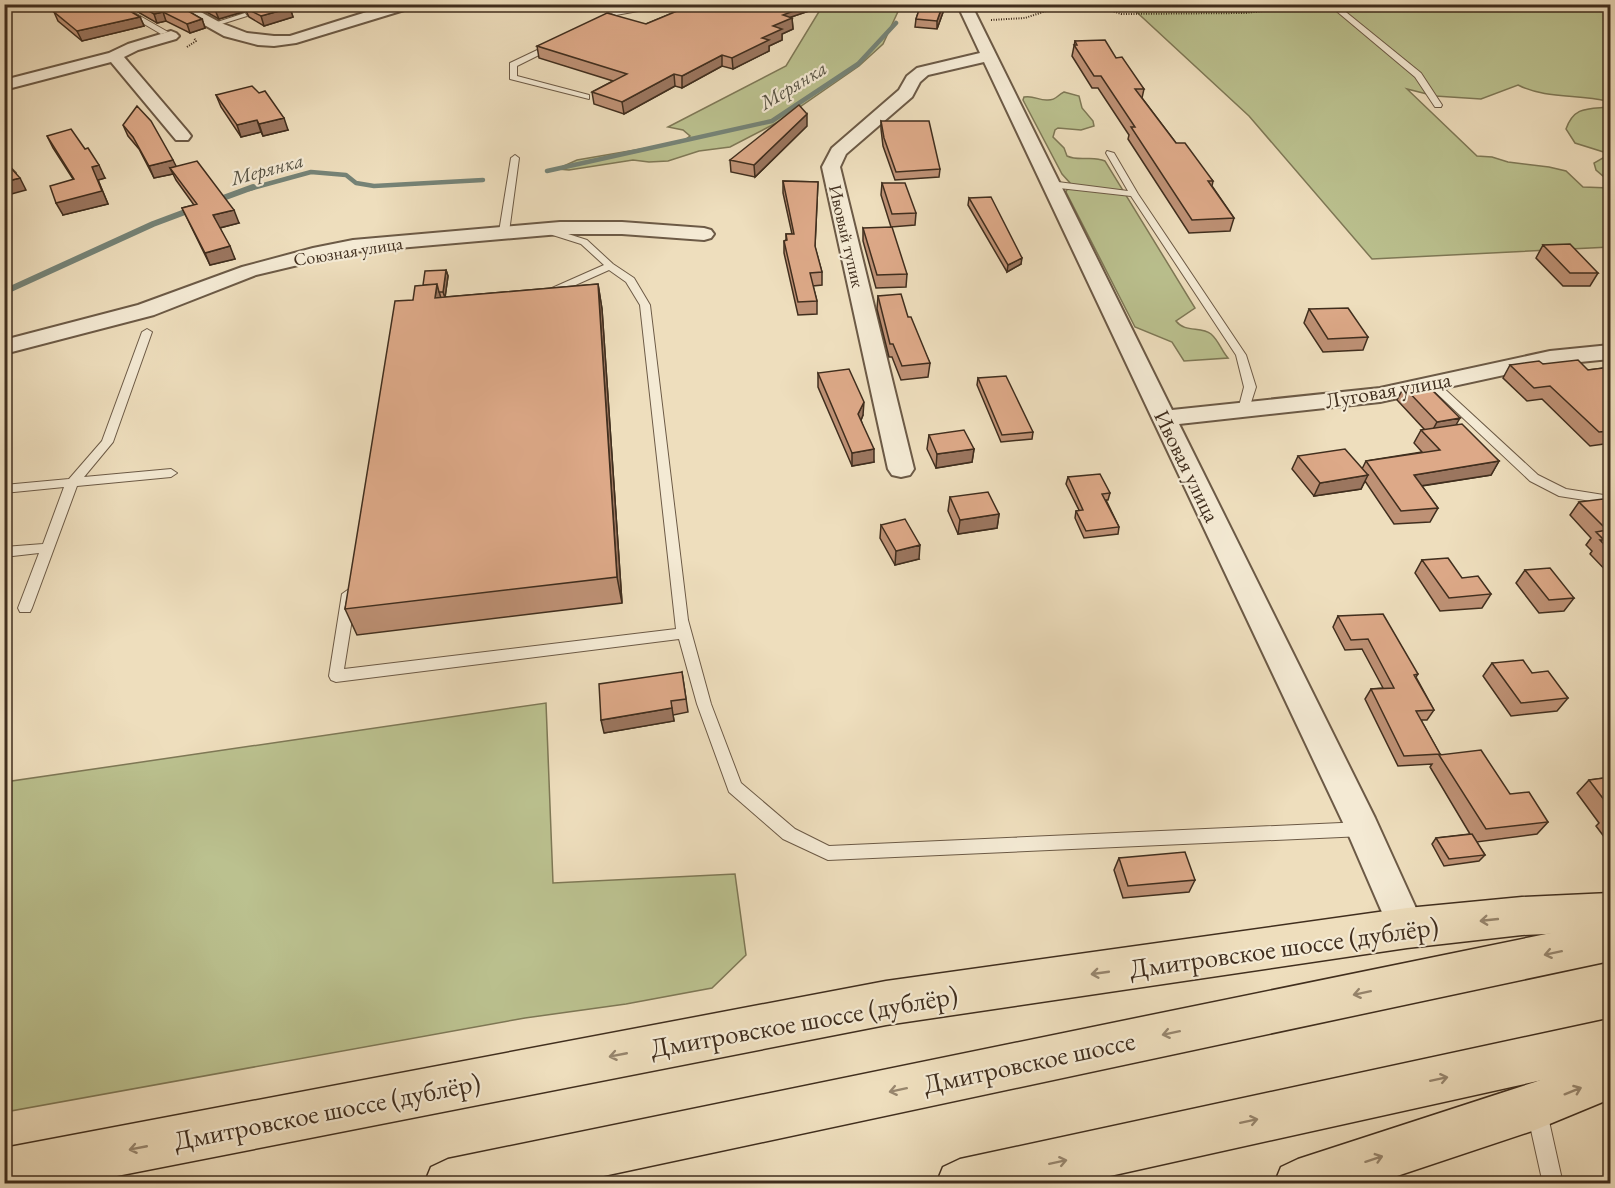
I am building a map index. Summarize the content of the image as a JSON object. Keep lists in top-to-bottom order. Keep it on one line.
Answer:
{"streets":{"main road":["Дмитровское шоссе (дублёр)","Дмитровское шоссе"],"street":["Ивовый тупик","Союзная улица","Луговая улица","Ивовая улица"]},"crossings":[["Ивовый тупик","Ивовая улица"],["Луговая улица","Ивовая улица"],["Ивовая улица","Дмитровское шоссе (дублёр)"]],"water":["Мерянка"]}
